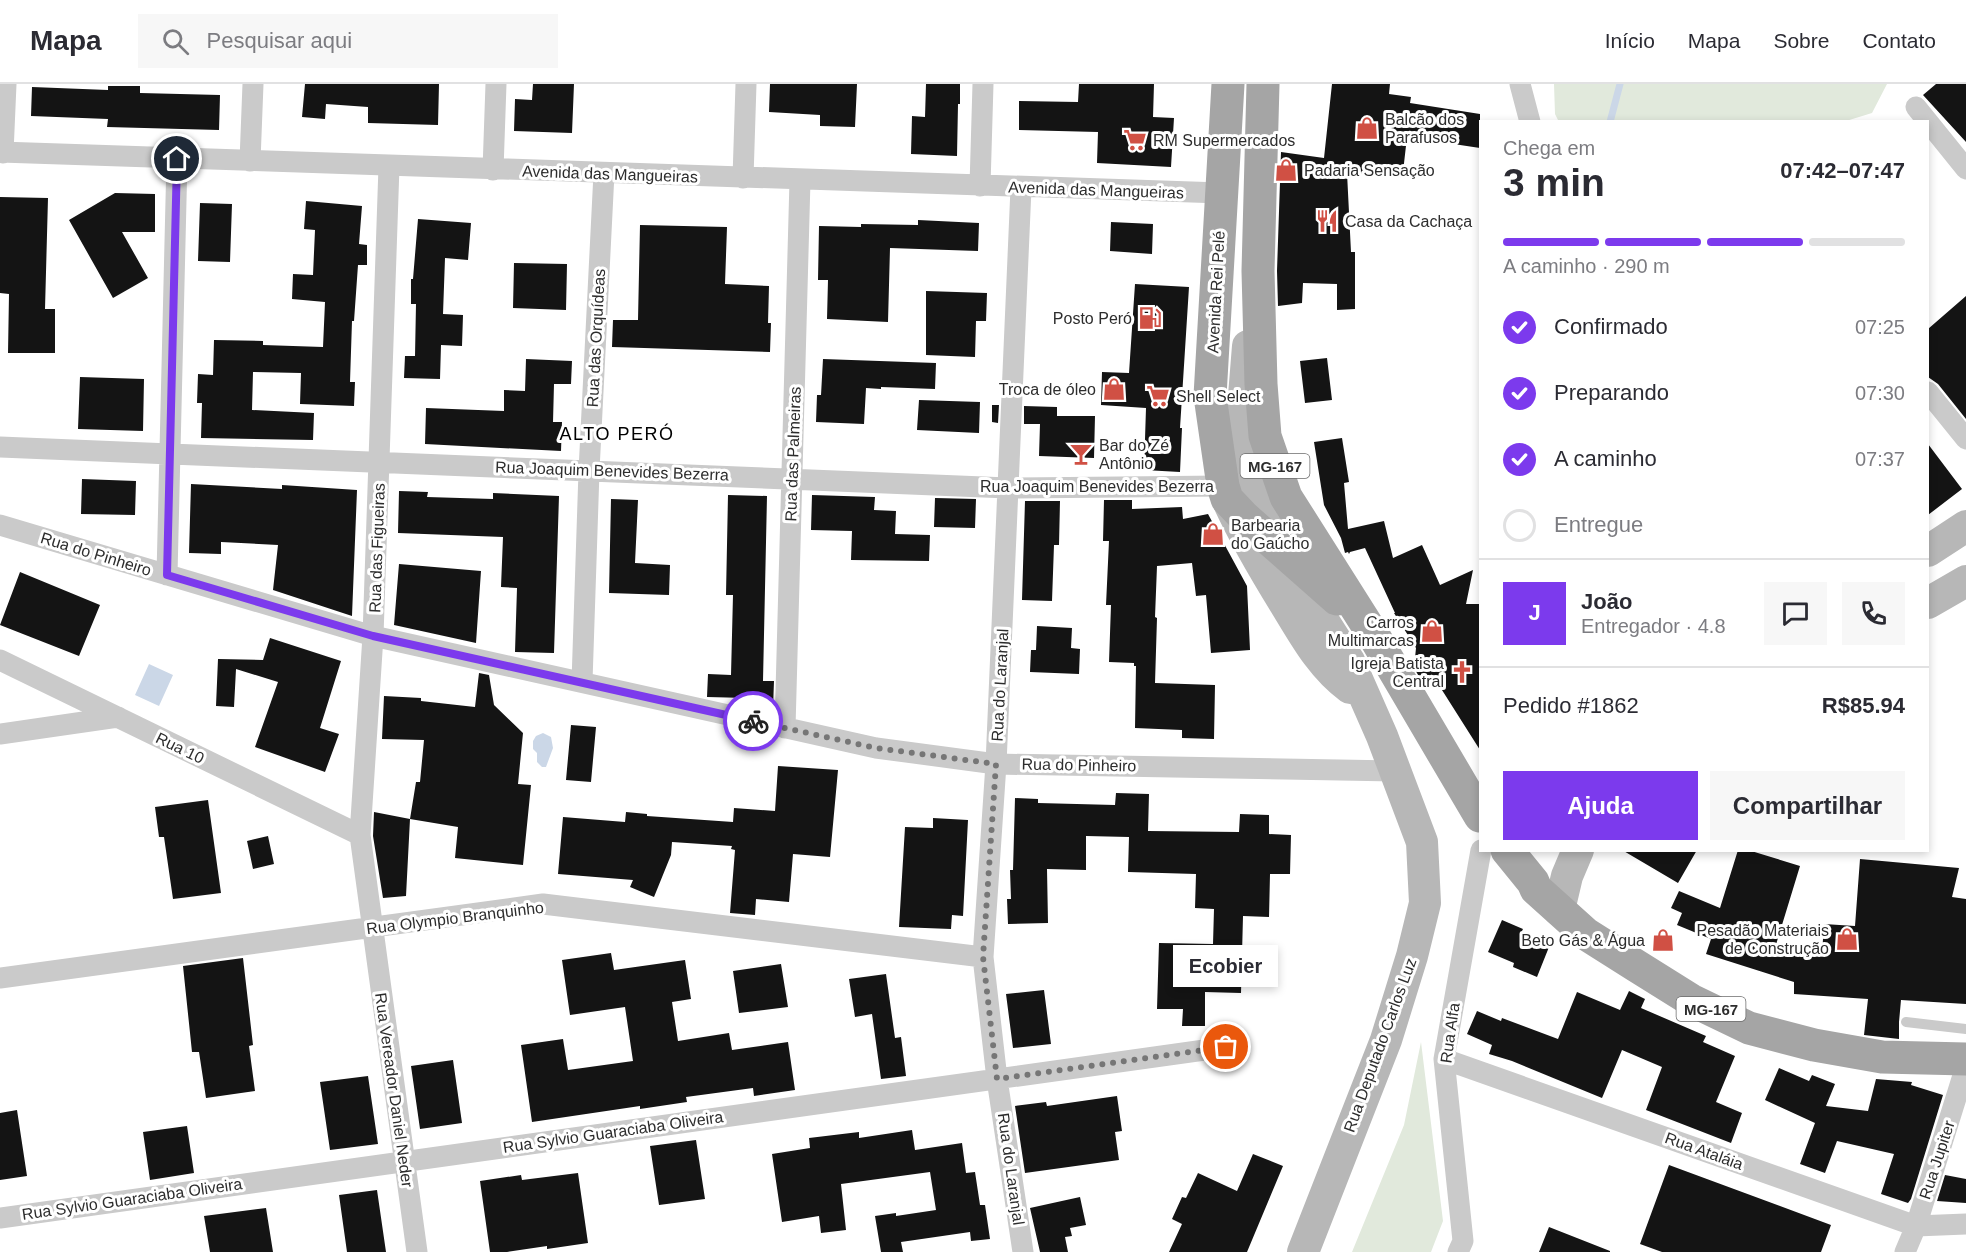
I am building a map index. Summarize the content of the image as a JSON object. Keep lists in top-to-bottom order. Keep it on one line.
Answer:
{"streets":{"main road":["Avenida Rei Pelé","MG-167","Rua Deputado Carlos Luz"],"street":["Avenida das Mangueiras","Rua das Orquídeas","Rua das Palmeiras","Rua Joaquim Benevides Bezerra","Rua das Figueiras","Rua do Pinheiro","Rua do Laranjal","Rua 10","Rua Olympio Branquinho","Rua Alfa","Rua Vereador Daniel Neder","Rua Sylvio Guaraciaba Oliveira","Rua Ataláia","Rua Jupiter"]},"crossings":[["Avenida das Mangueiras","Avenida Rei Pelé"],["Avenida das Mangueiras","Rua das Orquídeas"],["Avenida das Mangueiras","Rua das Palmeiras"],["Avenida das Mangueiras","Rua das Figueiras"],["Avenida das Mangueiras","Rua do Laranjal"],["Avenida Rei Pelé","Rua Joaquim Benevides Bezerra"],["Avenida Rei Pelé","Rua Deputado Carlos Luz"],["Rua das Orquídeas","Rua Joaquim Benevides Bezerra"],["Rua das Orquídeas","Rua do Pinheiro"],["Rua das Palmeiras","Rua Joaquim Benevides Bezerra"],["Rua das Palmeiras","Rua do Pinheiro"],["MG-167","Rua Deputado Carlos Luz"],["Rua Joaquim Benevides Bezerra","Rua das Figueiras"],["Rua Joaquim Benevides Bezerra","Rua do Laranjal"],["Rua Joaquim Benevides Bezerra","Rua Deputado Carlos Luz"],["Rua das Figueiras","Rua do Pinheiro"],["Rua das Figueiras","Rua 10"],["Rua das Figueiras","Rua Olympio Branquinho"],["Rua das Figueiras","Rua Vereador Daniel Neder"],["Rua do Pinheiro","Rua do Laranjal"],["Rua do Pinheiro","Rua Deputado Carlos Luz"],["Rua do Laranjal","Rua Olympio Branquinho"],["Rua do Laranjal","Rua Sylvio Guaraciaba Oliveira"],["Rua Olympio Branquinho","Rua Vereador Daniel Neder"],["Rua Alfa","Rua Ataláia"],["Rua Vereador Daniel Neder","Rua Sylvio Guaraciaba Oliveira"],["Rua Ataláia","Rua Jupiter"]],"districts":["ALTO PERÓ"],"places":{"shop":["Balcão dos Parafusos","Padaria Sensação","Troca de óleo","Barbearia do Gaúcho","Carros Multimarcas","Pesadão Materiais de Construção","Beto Gás & Água"],"supermarket":["RM Supermercados","Shell Select"],"restaurant":["Casa da Cachaça"],"fuel station":["Posto Peró"],"bar":["Bar do Zé Antônio"],"church":["Igreja Batista Central"],"other":["Ecobier"]},"page":{"header":"Mapa","search":"Pesquisar aqui","nav":["Início","Mapa","Sobre","Contato"],"heading":["3 min","Chega em","07:42–07:47"],"panel":["João","Entregador · 4.8","Pedido #1862","R$85.94"],"bar":"A caminho · 290 m","list":[["Confirmado","07:25"],["Preparando","07:30"],["A caminho","07:37"],"Entregue"],"round":"J","buttons":["Ajuda","Compartilhar"],"bubble":"Ecobier"}}
